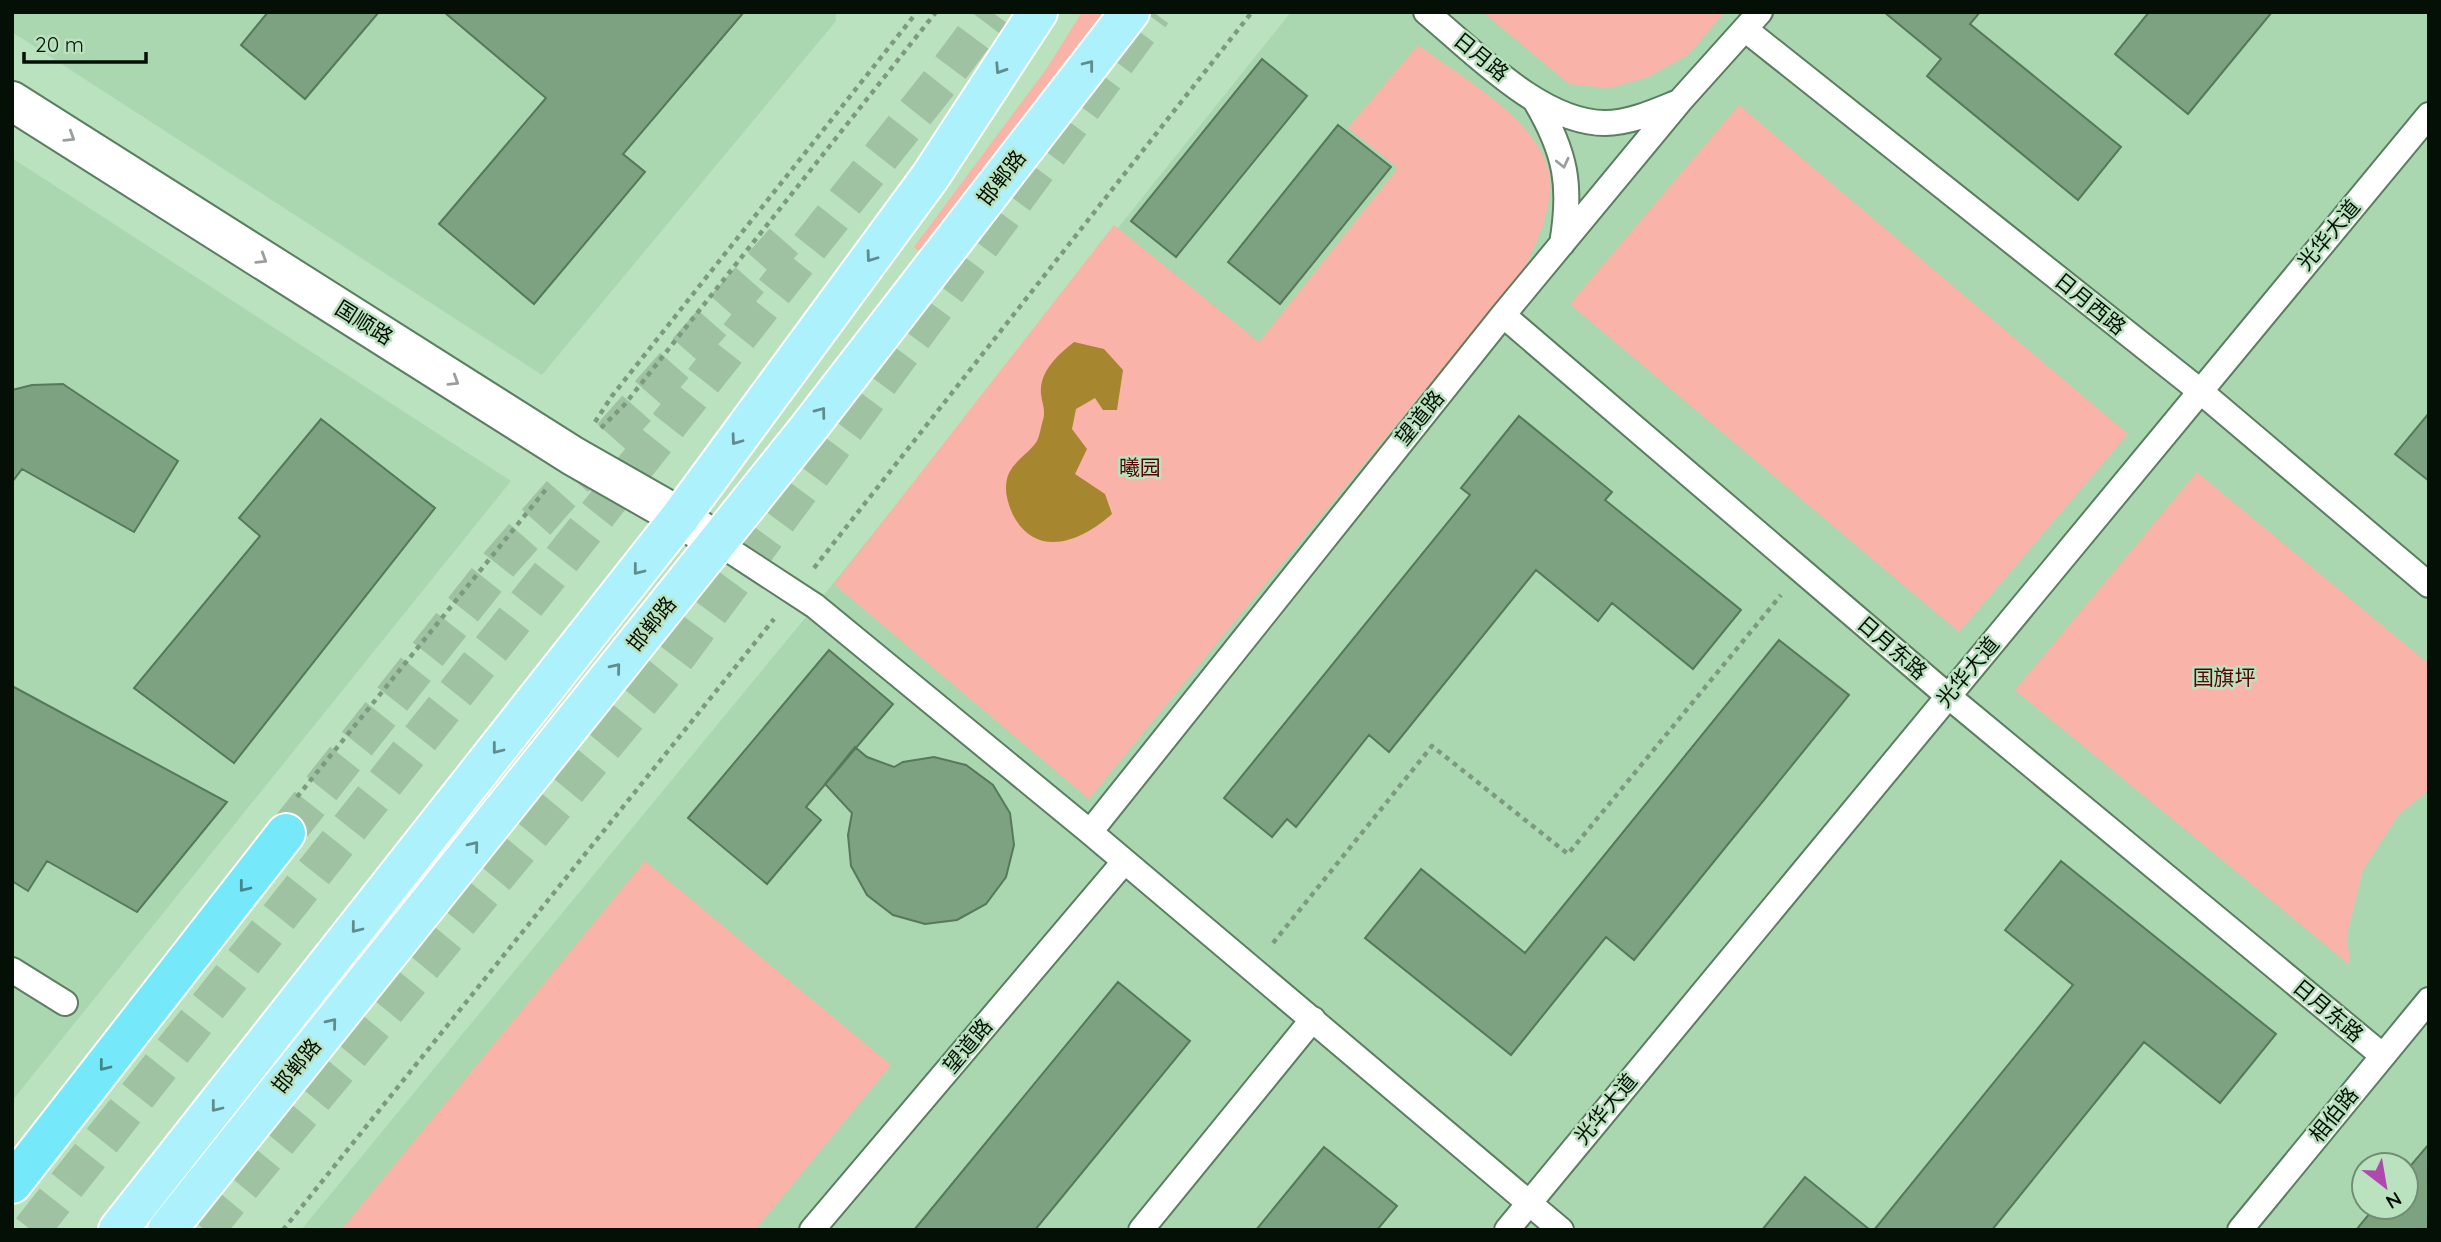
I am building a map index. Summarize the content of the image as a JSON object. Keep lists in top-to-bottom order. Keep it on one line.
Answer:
{"streets":{"main road":["邯郸路"],"street":["国顺路"],"lane":["日月路","光华大道","日月西路","望道路","日月东路","相伯路"]},"crossings":[["邯郸路","国顺路"],["光华大道","日月西路"],["光华大道","日月东路"],["日月西路","望道路"],["望道路","日月东路"],["日月东路","相伯路"]],"one_way":["国顺路"],"parks":["曦园","国旗坪"],"scale_bar":"20 m","north":"bottom right"}
